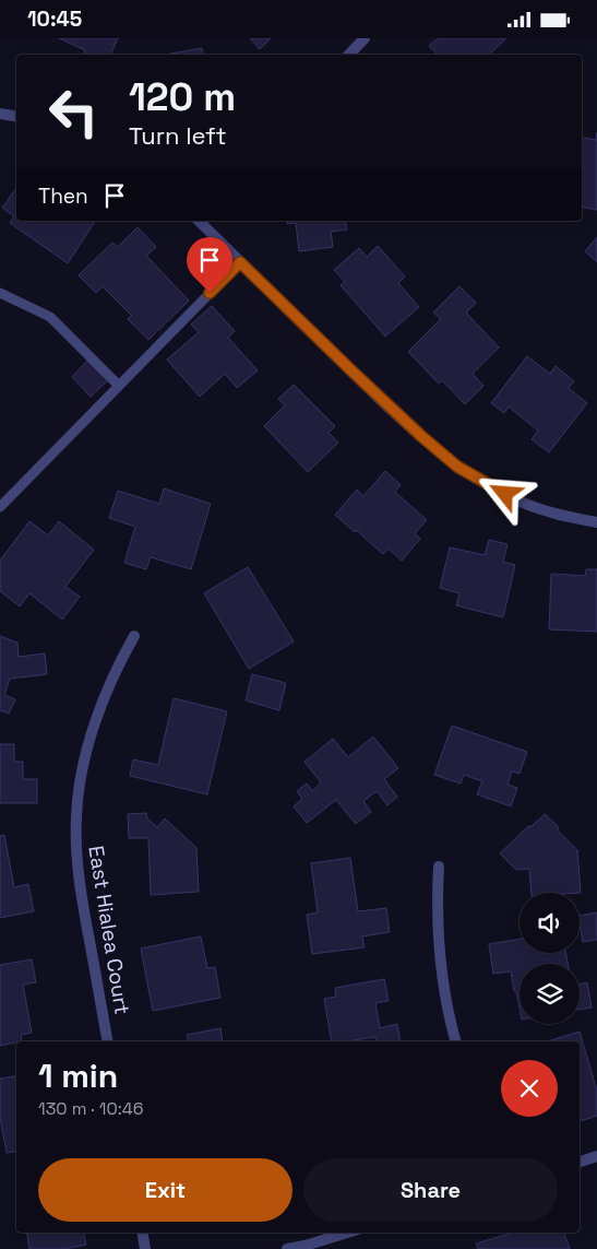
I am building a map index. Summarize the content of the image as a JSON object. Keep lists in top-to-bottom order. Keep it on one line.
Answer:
{"streets":{"street":["East Hialea Court"]},"page":{"status":"10:45","turn":["120 m","Turn left"],"then":"Then","heading":["1 min","130 m · 10:46"],"buttons":["Exit","Share"]}}
